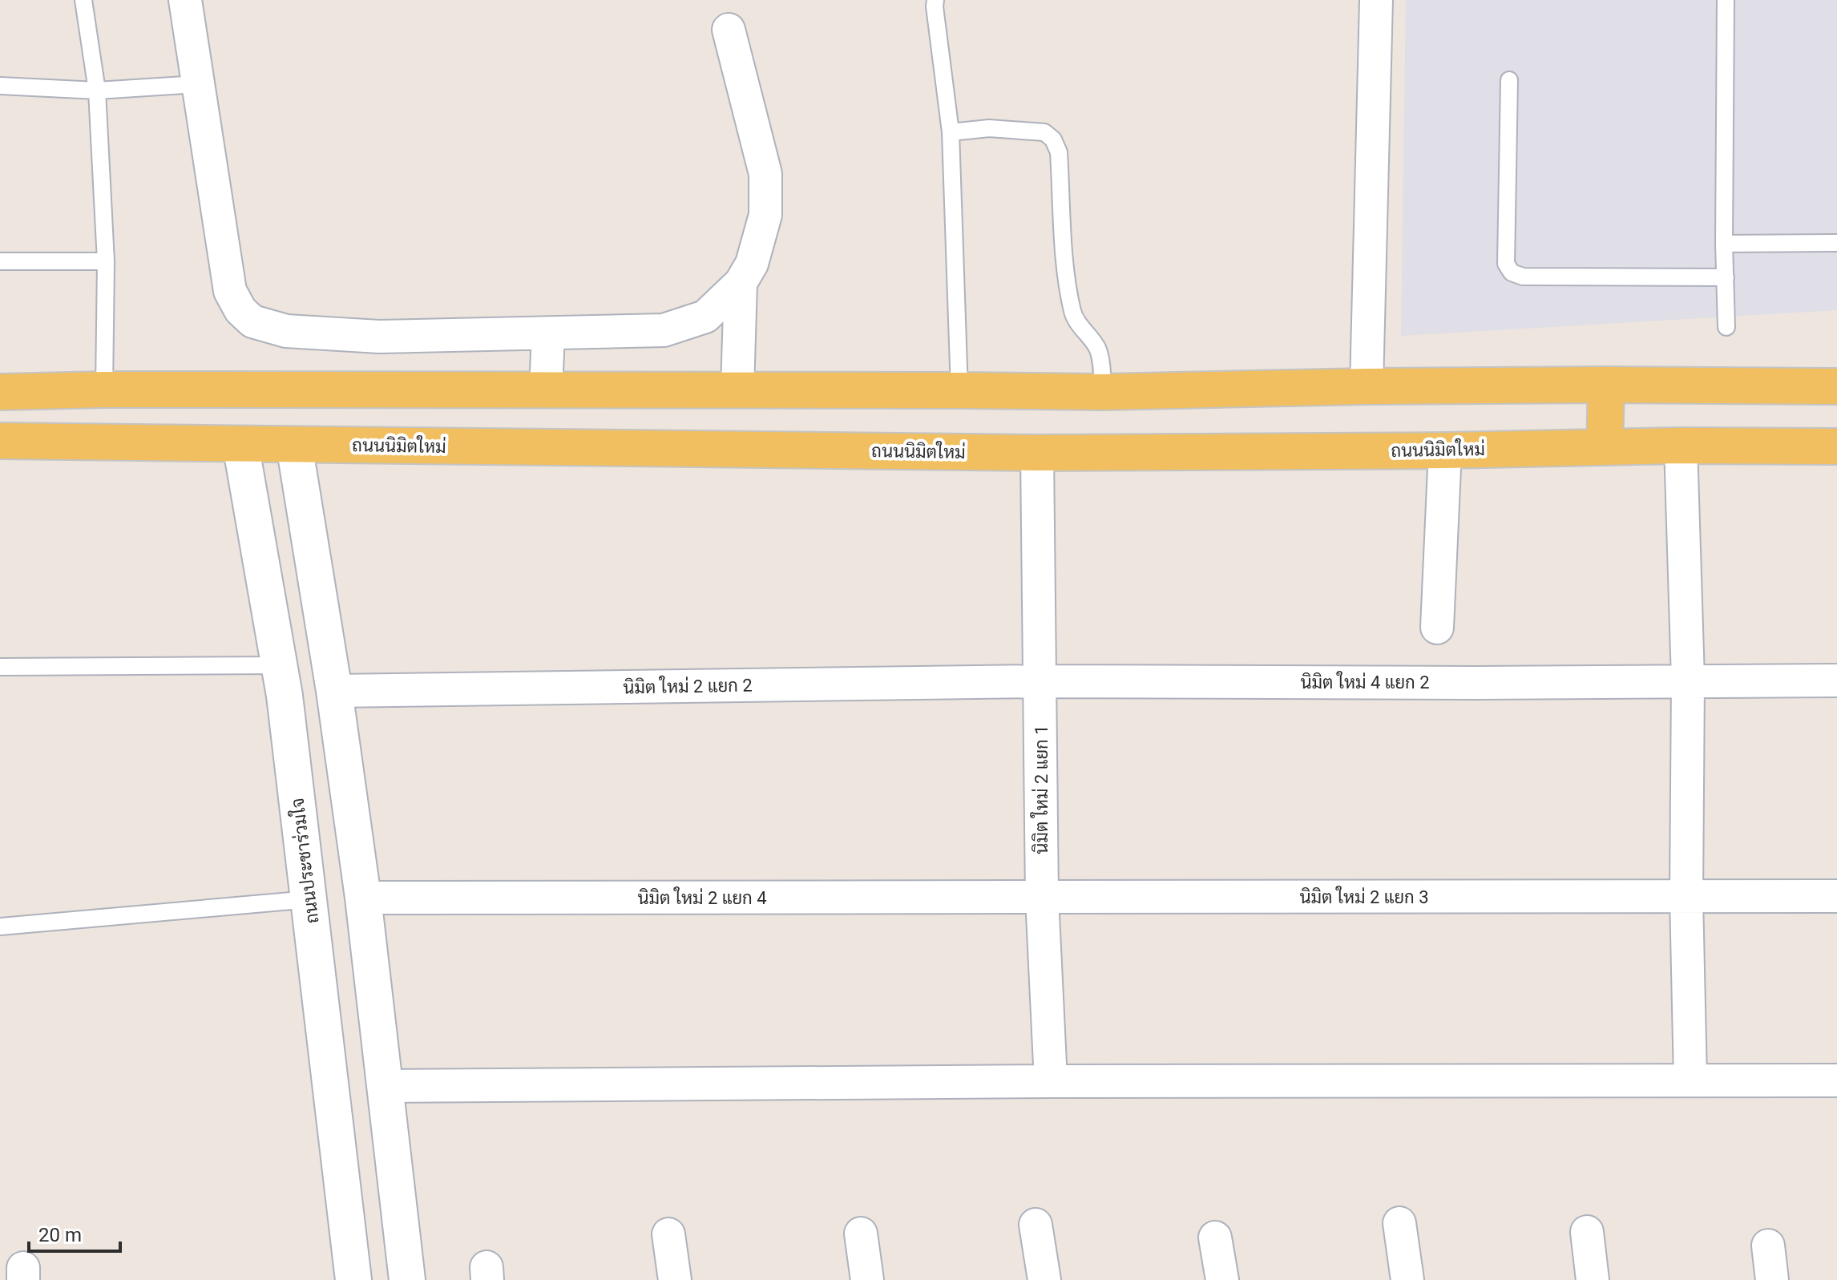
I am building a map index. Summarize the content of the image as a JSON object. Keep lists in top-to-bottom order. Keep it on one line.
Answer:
{"streets":{"main road":["ถนนนิมิตใหม่","ถนนประชาร่วมใจ"],"street":["นิมิต ใหม่ 4 แยก 2","นิมิต ใหม่ 2 แยก 2","นิมิต ใหม่ 2 แยก 1","นิมิต ใหม่ 2 แยก 3","นิมิต ใหม่ 2 แยก 4"]},"crossings":[["ถนนนิมิตใหม่","นิมิต ใหม่ 2 แยก 1"],["ถนนนิมิตใหม่","ถนนประชาร่วมใจ"],["นิมิต ใหม่ 4 แยก 2","นิมิต ใหม่ 2 แยก 2"],["นิมิต ใหม่ 4 แยก 2","นิมิต ใหม่ 2 แยก 1"],["นิมิต ใหม่ 2 แยก 2","นิมิต ใหม่ 2 แยก 1"],["นิมิต ใหม่ 2 แยก 1","นิมิต ใหม่ 2 แยก 3"],["นิมิต ใหม่ 2 แยก 1","นิมิต ใหม่ 2 แยก 4"],["นิมิต ใหม่ 2 แยก 3","นิมิต ใหม่ 2 แยก 4"]],"scale_bar":"20 m"}
